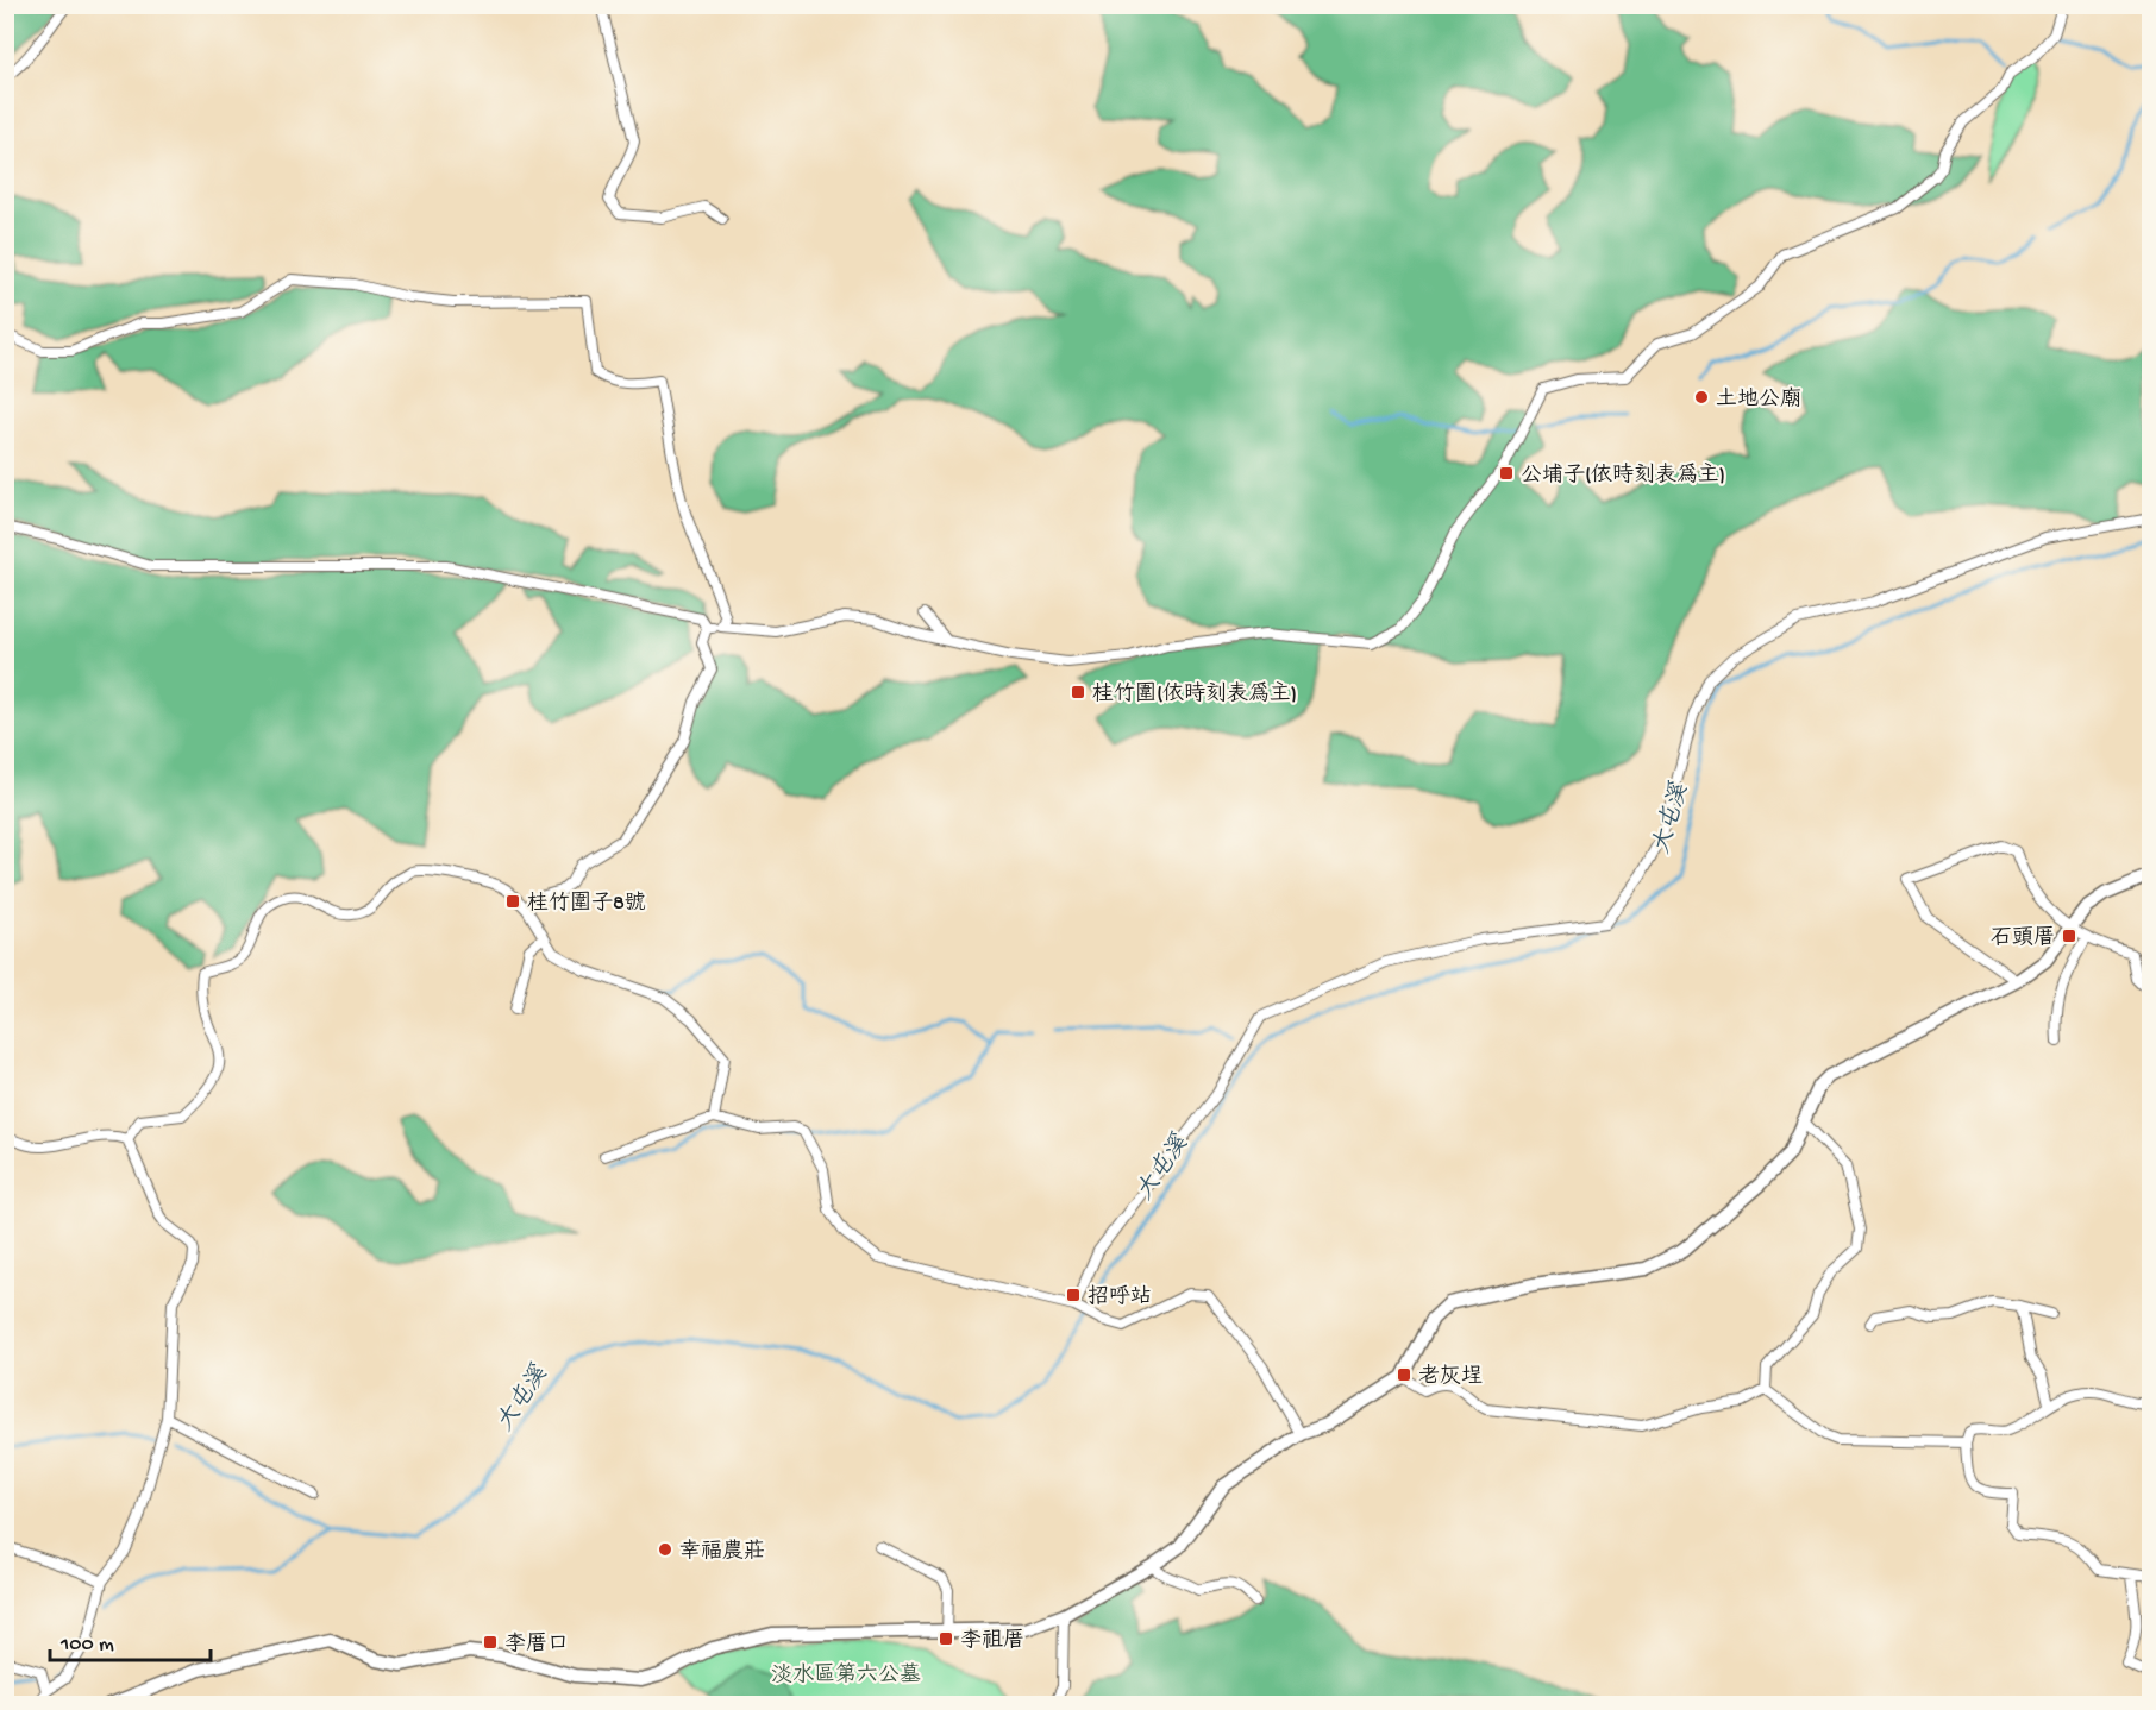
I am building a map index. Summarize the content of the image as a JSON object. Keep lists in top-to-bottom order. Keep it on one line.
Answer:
{"water":["大屯溪"],"parks":["淡水區第六公墓"],"places":{"other":["土地公廟","幸福農莊"],"transit":["公埔子(依時刻表為主)","桂竹圍(依時刻表為主)","桂竹圍子8號","石頭厝","招呼站","老灰埕","李祖厝","李厝口"]},"scale_bar":"100 m"}
